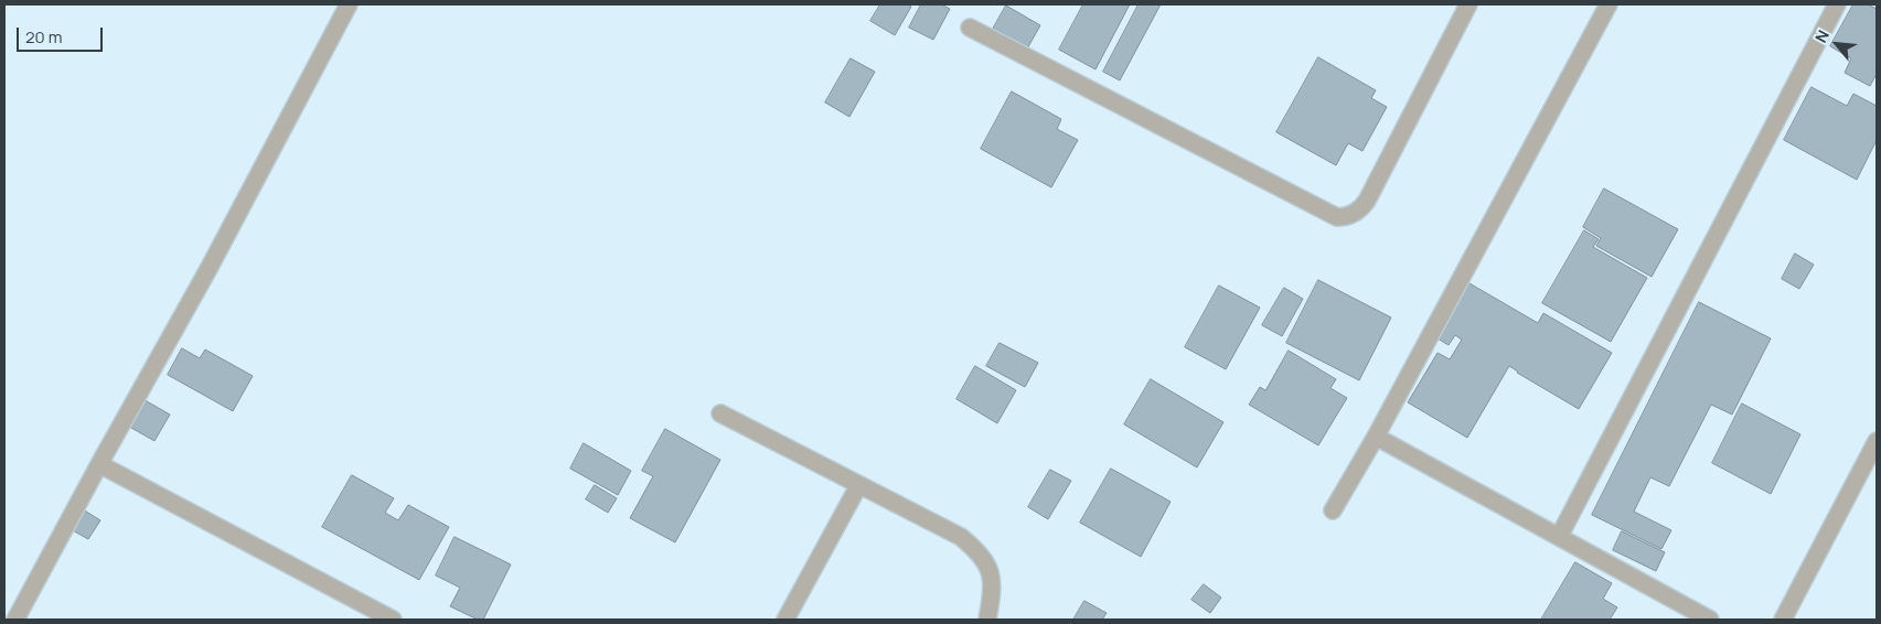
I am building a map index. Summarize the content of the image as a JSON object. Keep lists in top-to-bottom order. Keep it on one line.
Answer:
{"scale_bar":"20 m","north":"top left"}
